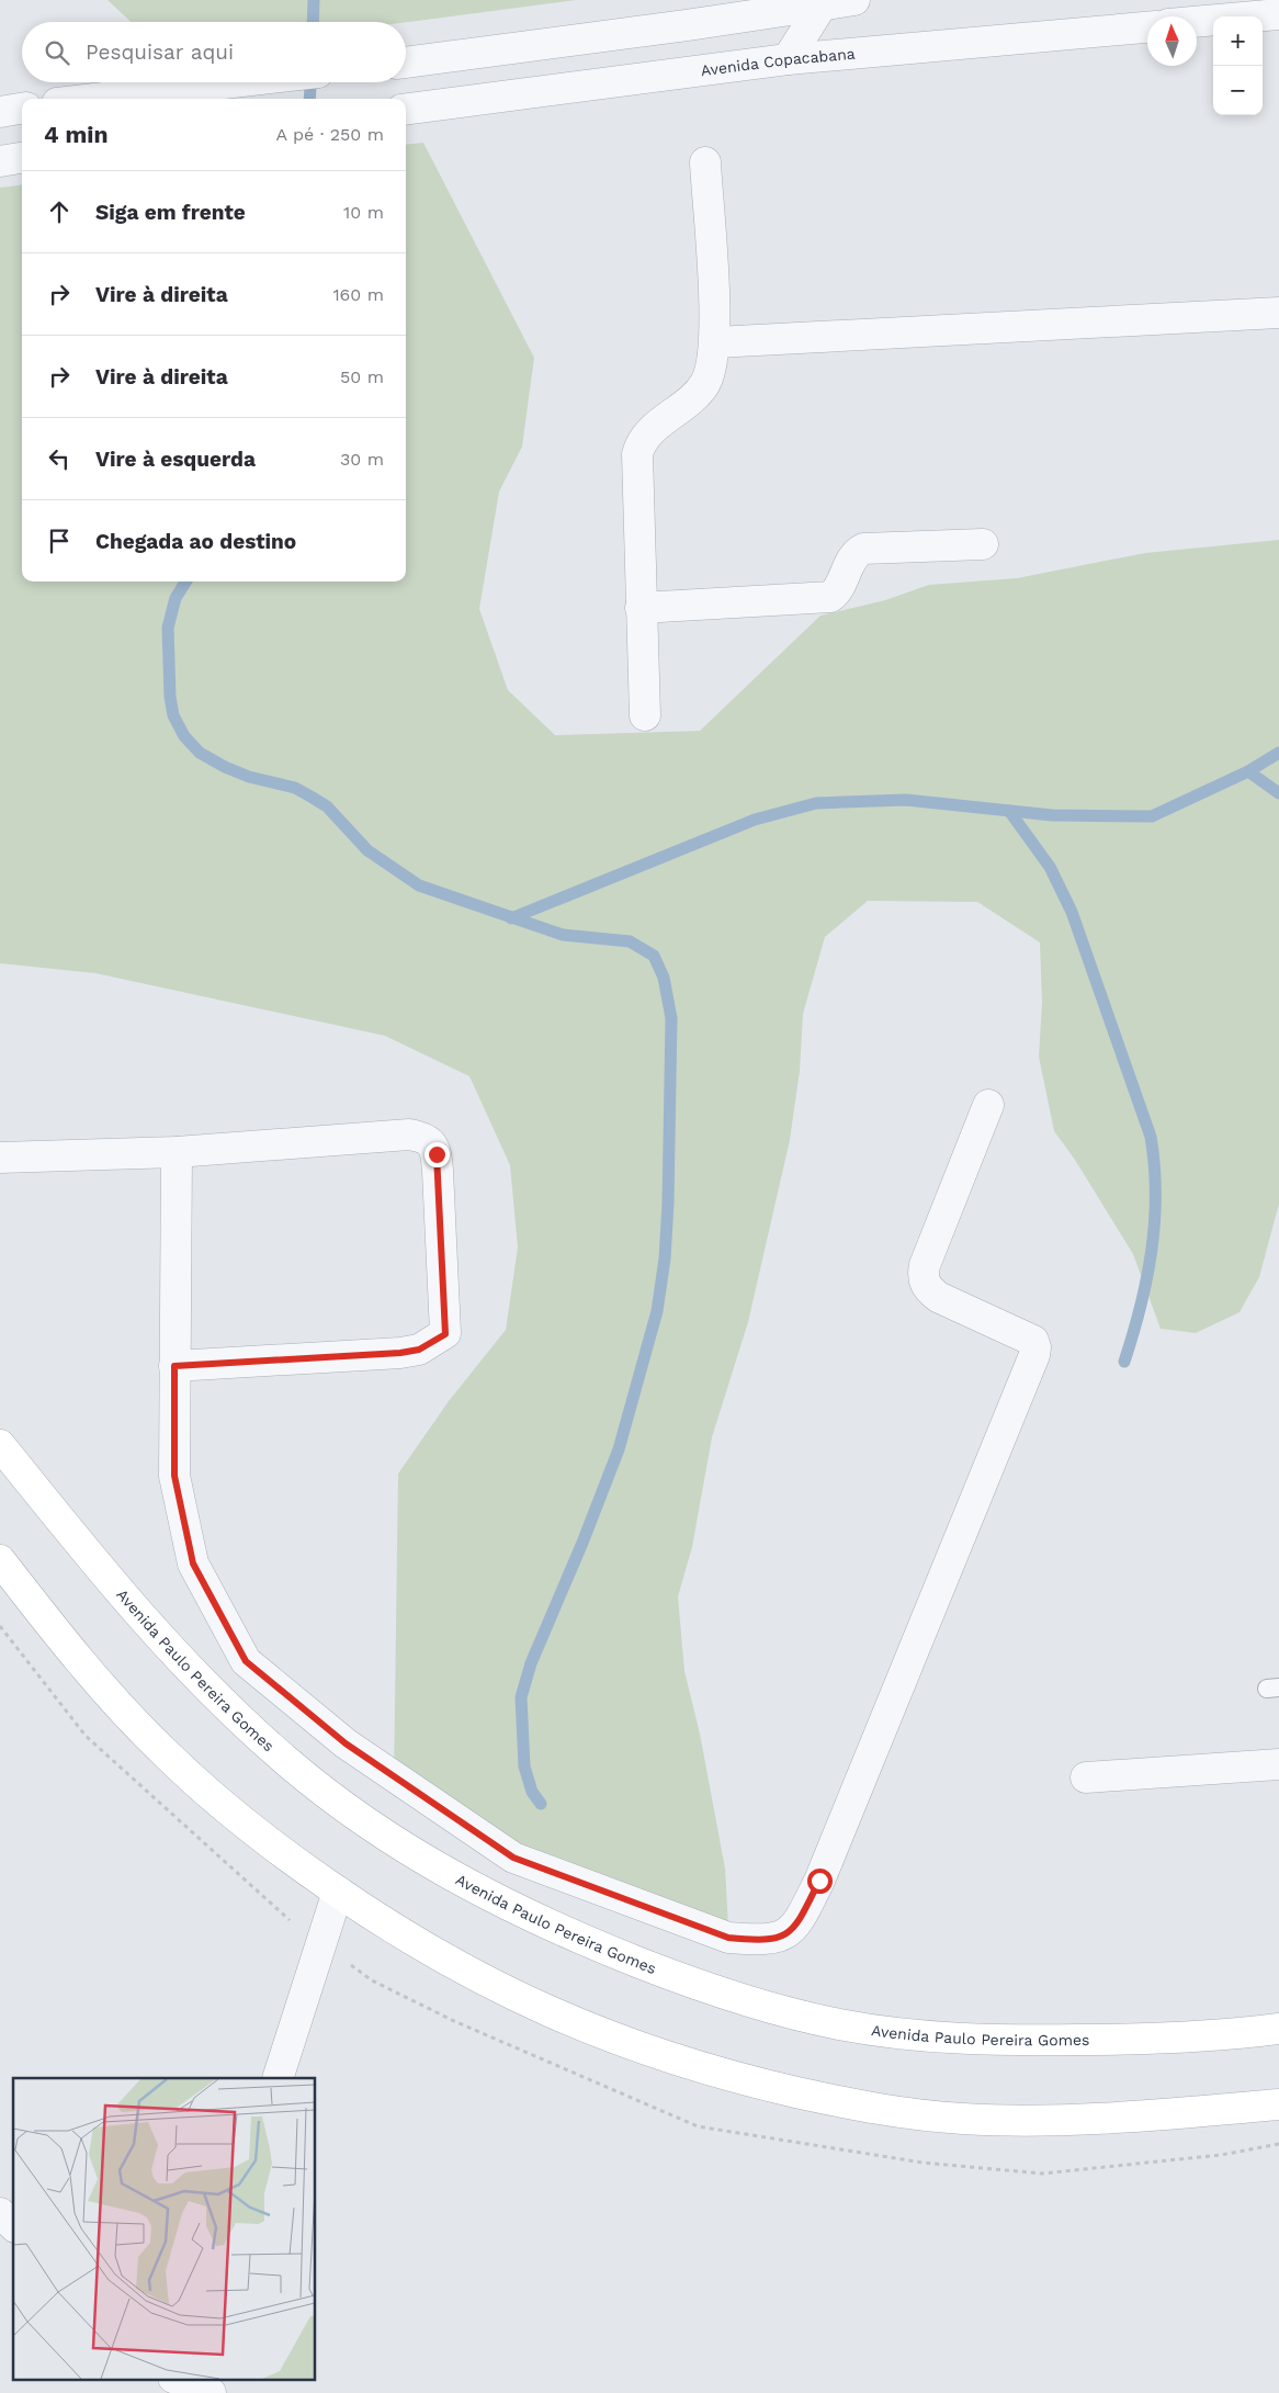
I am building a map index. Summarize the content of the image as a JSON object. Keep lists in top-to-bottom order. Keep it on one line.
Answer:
{"streets":{"main road":["Avenida Paulo Pereira Gomes"],"street":["Avenida Copacabana"]},"north":"top","page":{"map_buttons":["+","−"],"search":"Pesquisar aqui","heading":["4 min","A pé · 250 m"],"list":[["Siga em frente","10 m"],["Vire à direita","160 m"],["Vire à direita","50 m"],["Vire à esquerda","30 m"],"Chegada ao destino"]}}
